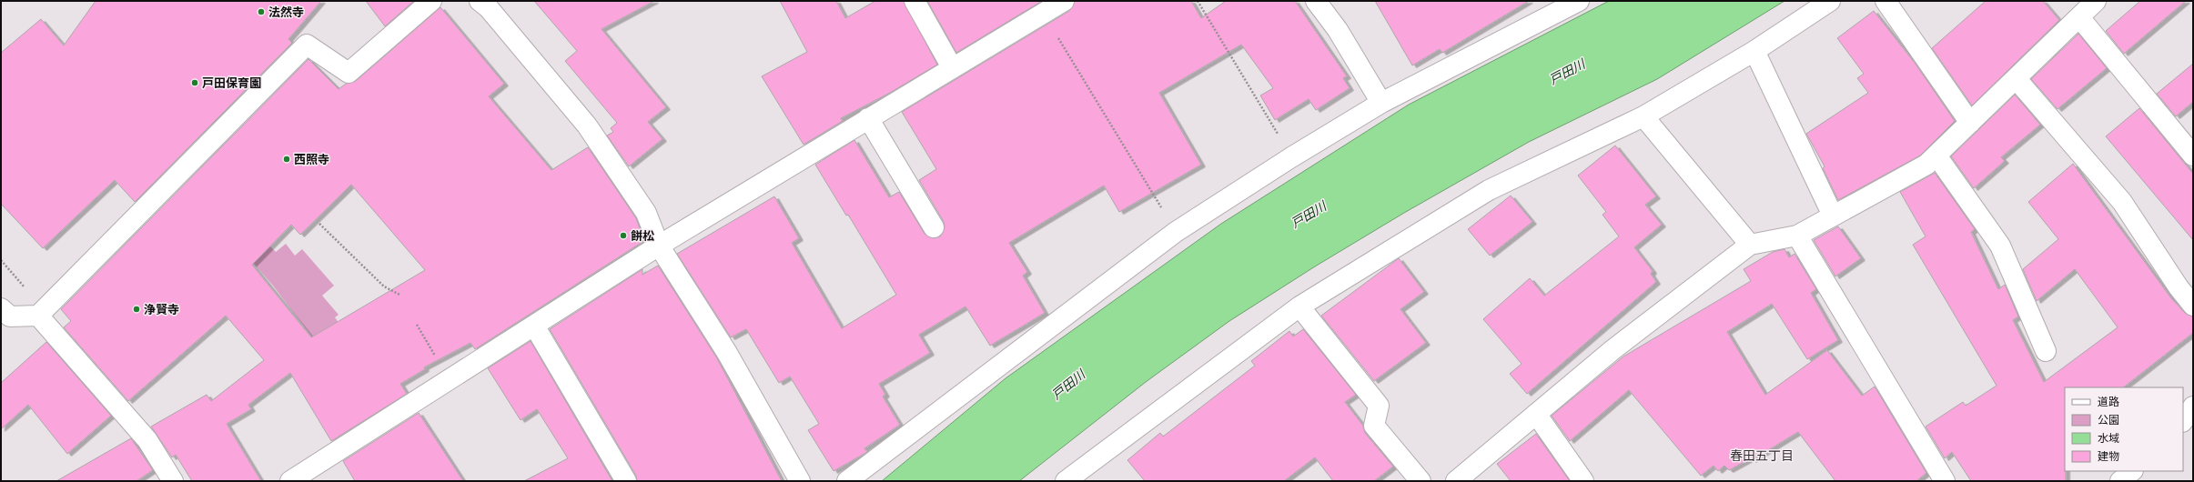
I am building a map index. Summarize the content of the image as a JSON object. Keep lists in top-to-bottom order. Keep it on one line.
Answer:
{"districts":["春田五丁目"],"water":["戸田川"],"places":["法然寺","戸田保育園","西照寺","餅松","浄賢寺"],"legend":["道路","公園","水域","建物"]}
